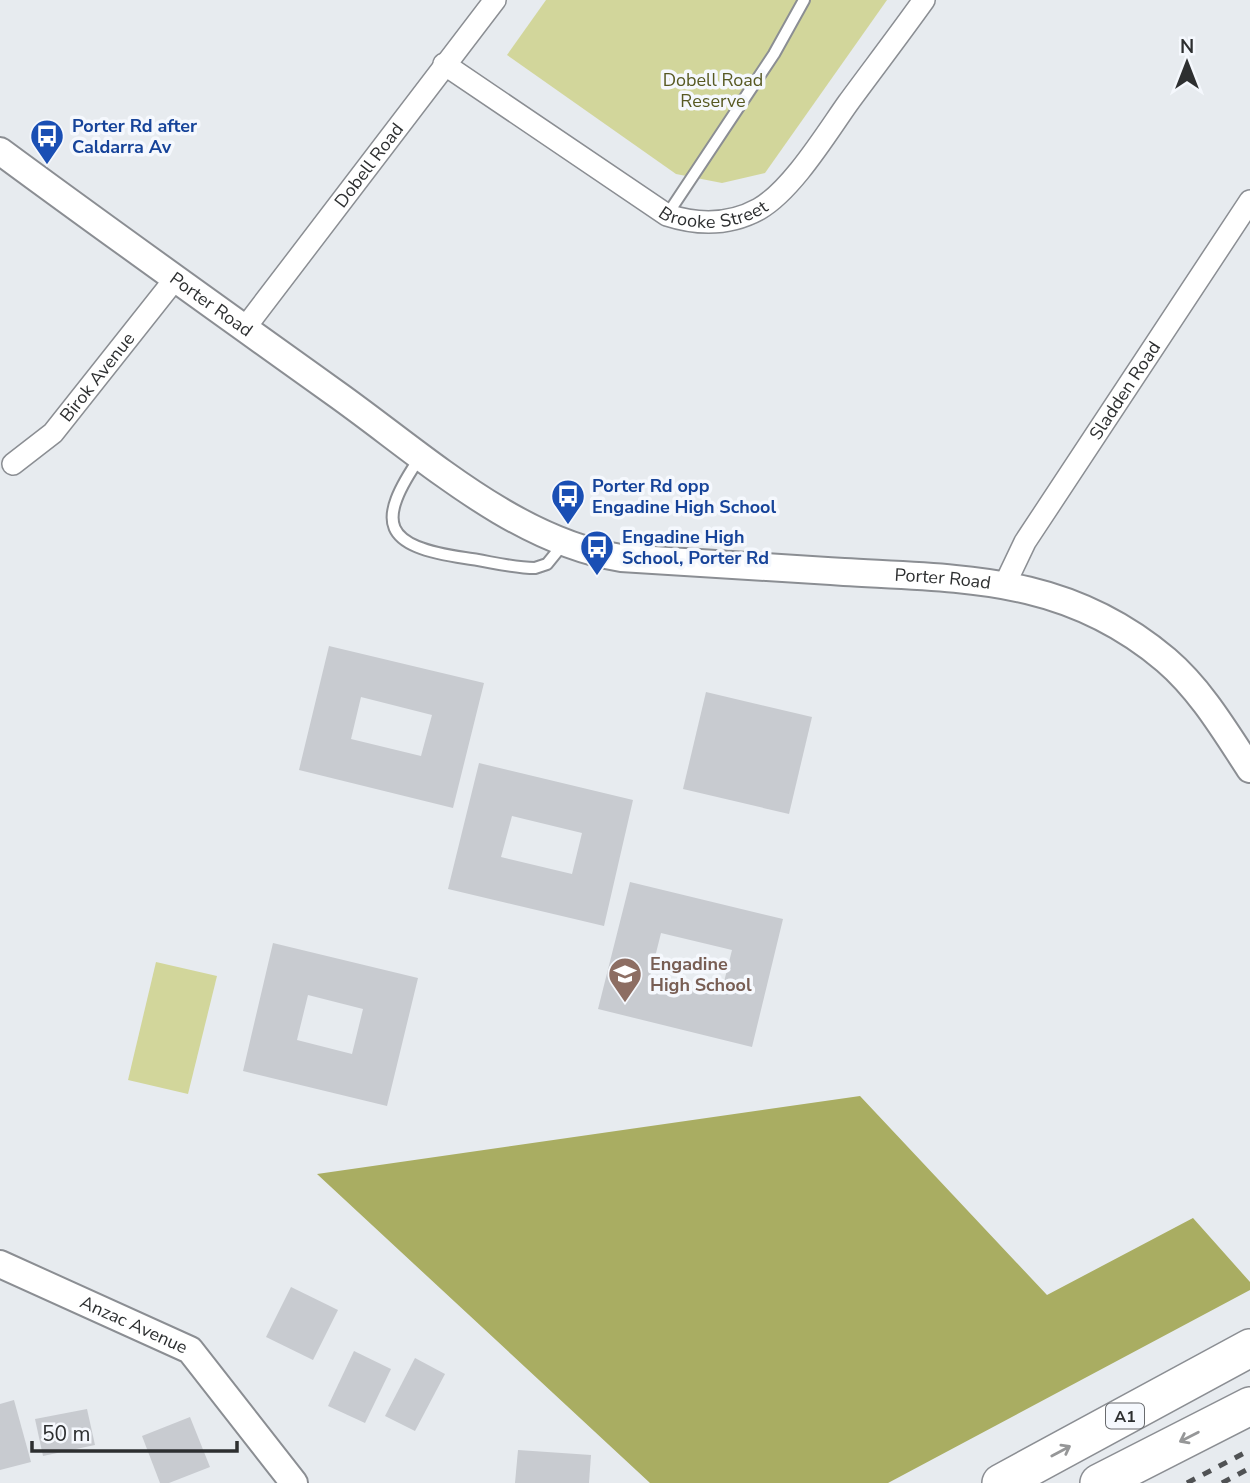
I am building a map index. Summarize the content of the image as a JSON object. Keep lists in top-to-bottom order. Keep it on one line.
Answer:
{"streets":{"highway":["A1"],"street":["Dobell Road","Brooke Street","Porter Road","Birok Avenue","Sladden Road","Anzac Avenue"]},"crossings":[["Dobell Road","Brooke Street"],["Dobell Road","Porter Road"],["Porter Road","Birok Avenue"],["Porter Road","Sladden Road"]],"parks":["Dobell Road Reserve"],"places":{"bus stop":["Porter Rd after Caldarra Av","Porter Rd opp Engadine High School","Engadine High School, Porter Rd"],"school or university":["Engadine High School"]},"scale_bar":"50 m","north":"top"}
